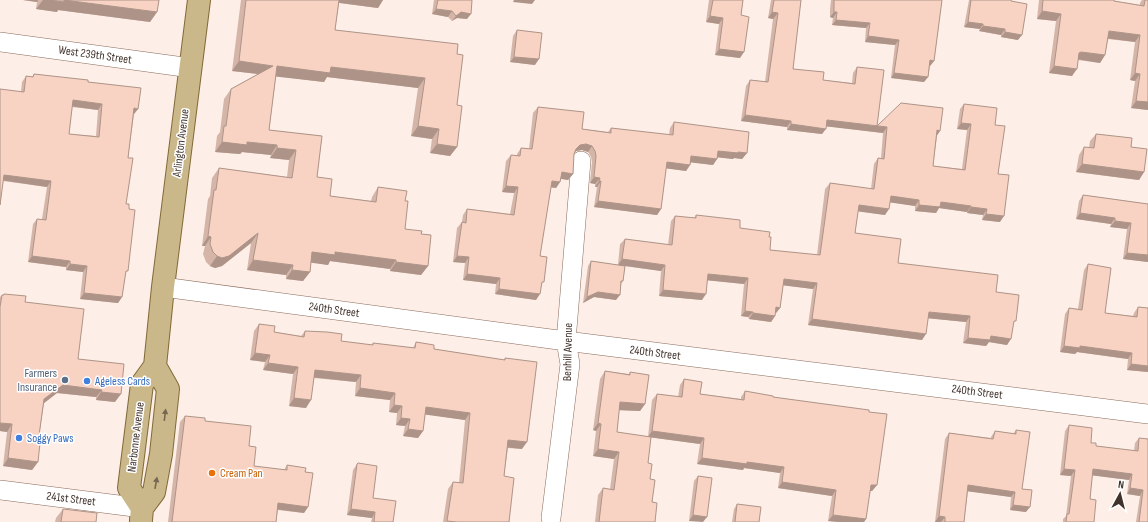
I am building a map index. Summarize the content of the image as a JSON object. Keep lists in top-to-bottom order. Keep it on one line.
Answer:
{"streets":{"main road":["Arlington Avenue","Narbonne Avenue"],"street":["West 239th Street","240th Street","Benhill Avenue","241st Street"]},"crossings":[["West 239th Street","Arlington Avenue"],["Arlington Avenue","240th Street"],["Arlington Avenue","Narbonne Avenue"],["240th Street","Benhill Avenue"],["240th Street","Narbonne Avenue"],["Narbonne Avenue","241st Street"]],"places":["Farmers Insurance","Ageless Cards","Soggy Paws","Cream Pan"],"north":"top"}
